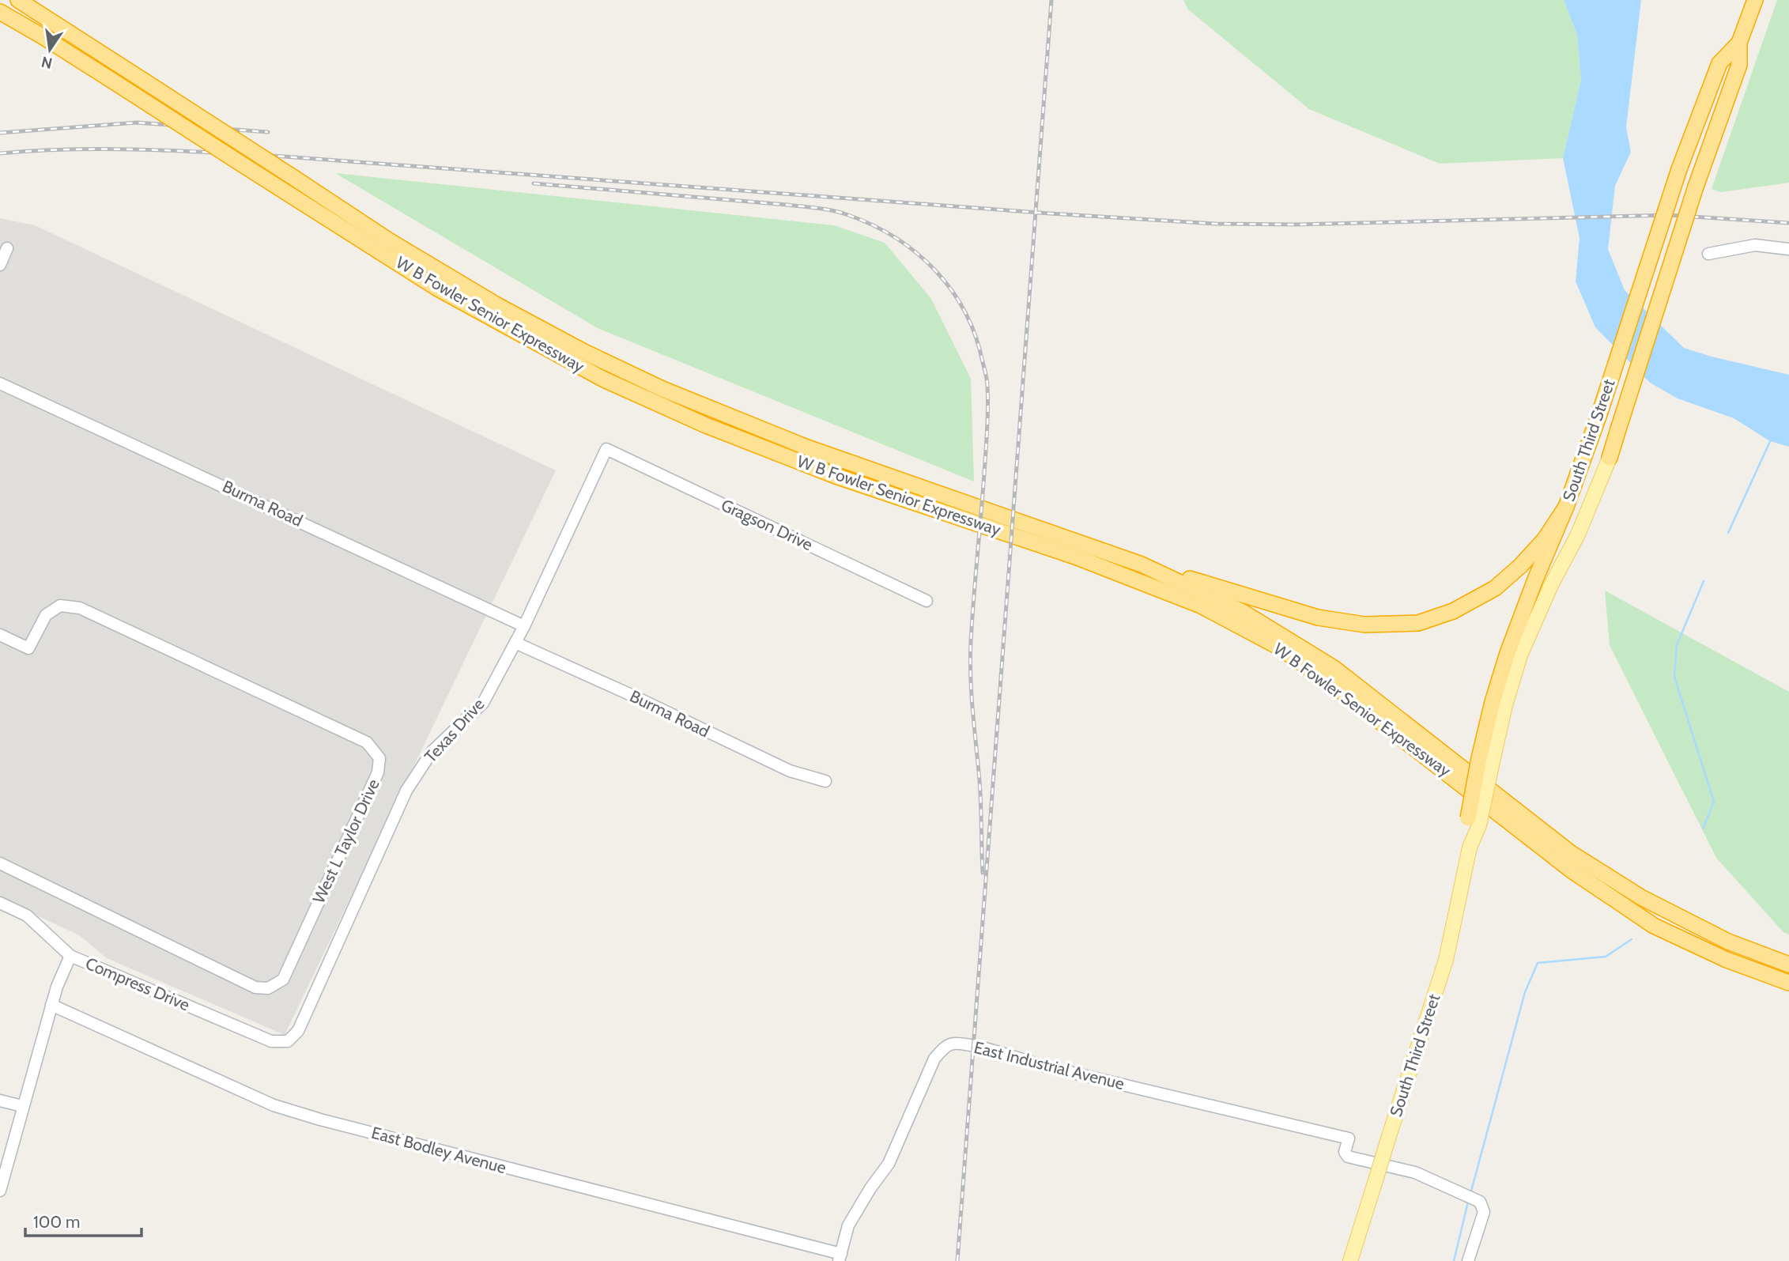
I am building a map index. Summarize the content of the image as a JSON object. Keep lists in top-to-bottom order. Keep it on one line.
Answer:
{"streets":{"highway":["W B Fowler Senior Expressway","South Third Street"],"street":["Burma Road","Gragson Drive","Texas Drive","West L Taylor Drive","Compress Drive","East Industrial Avenue","East Bodley Avenue"]},"crossings":[["Burma Road","Texas Drive"],["Gragson Drive","Texas Drive"],["Texas Drive","Compress Drive"],["East Industrial Avenue","East Bodley Avenue"]],"scale_bar":"100 m","north":"bottom"}
